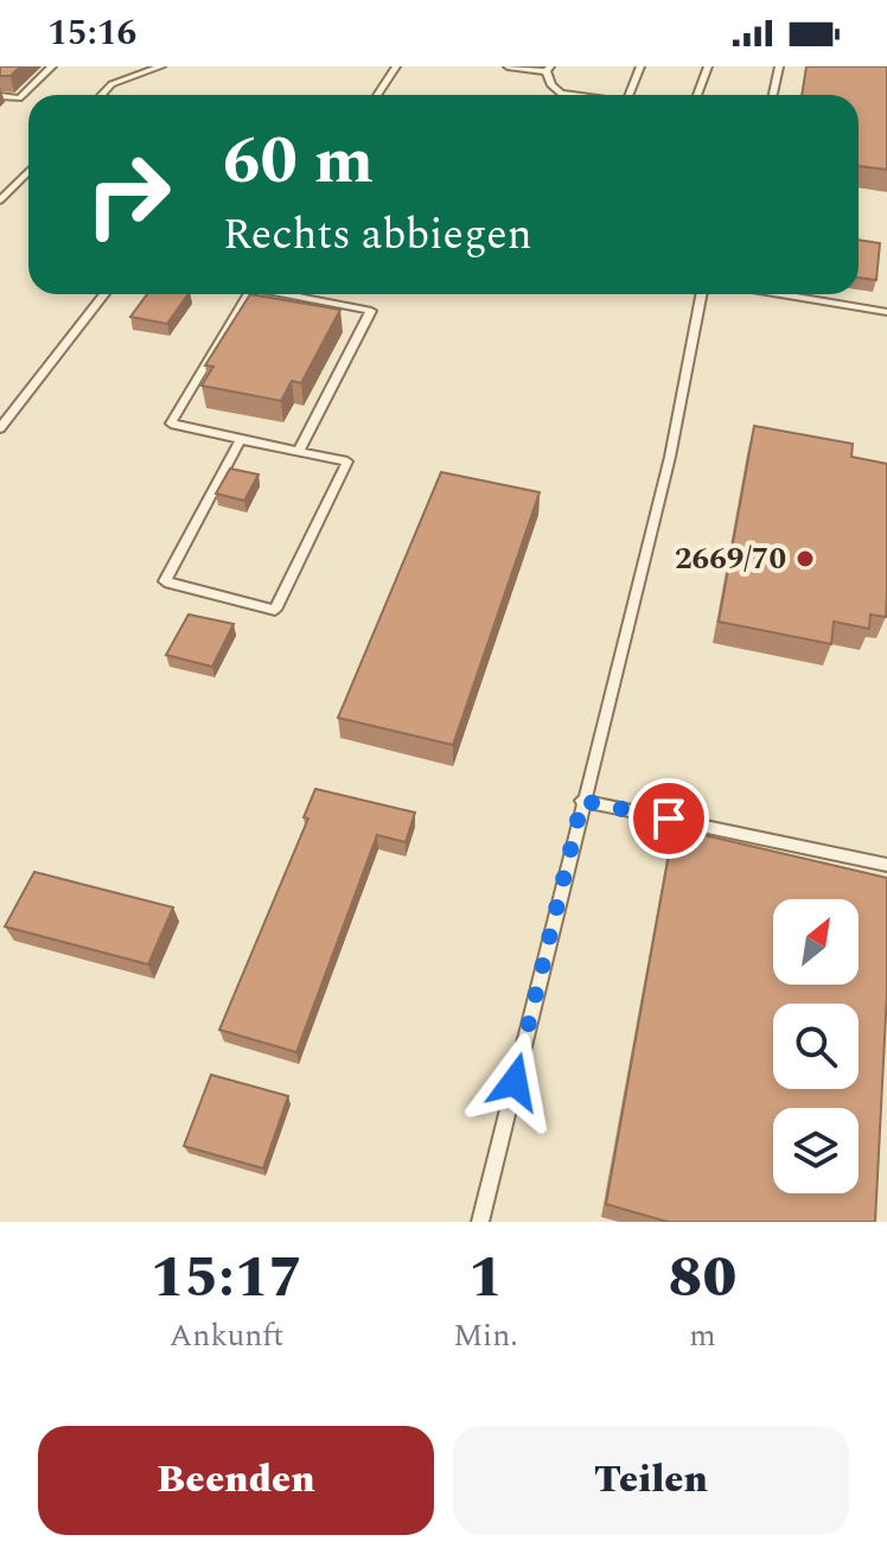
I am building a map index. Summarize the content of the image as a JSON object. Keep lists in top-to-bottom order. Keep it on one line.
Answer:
{"places":["2669/70"],"north":"top right","page":{"status":"15:16","turn":["60 m","Rechts abbiegen"],"eta":["15:17","Ankunft","1","Min.","80","m"],"buttons":["Beenden","Teilen"]}}
